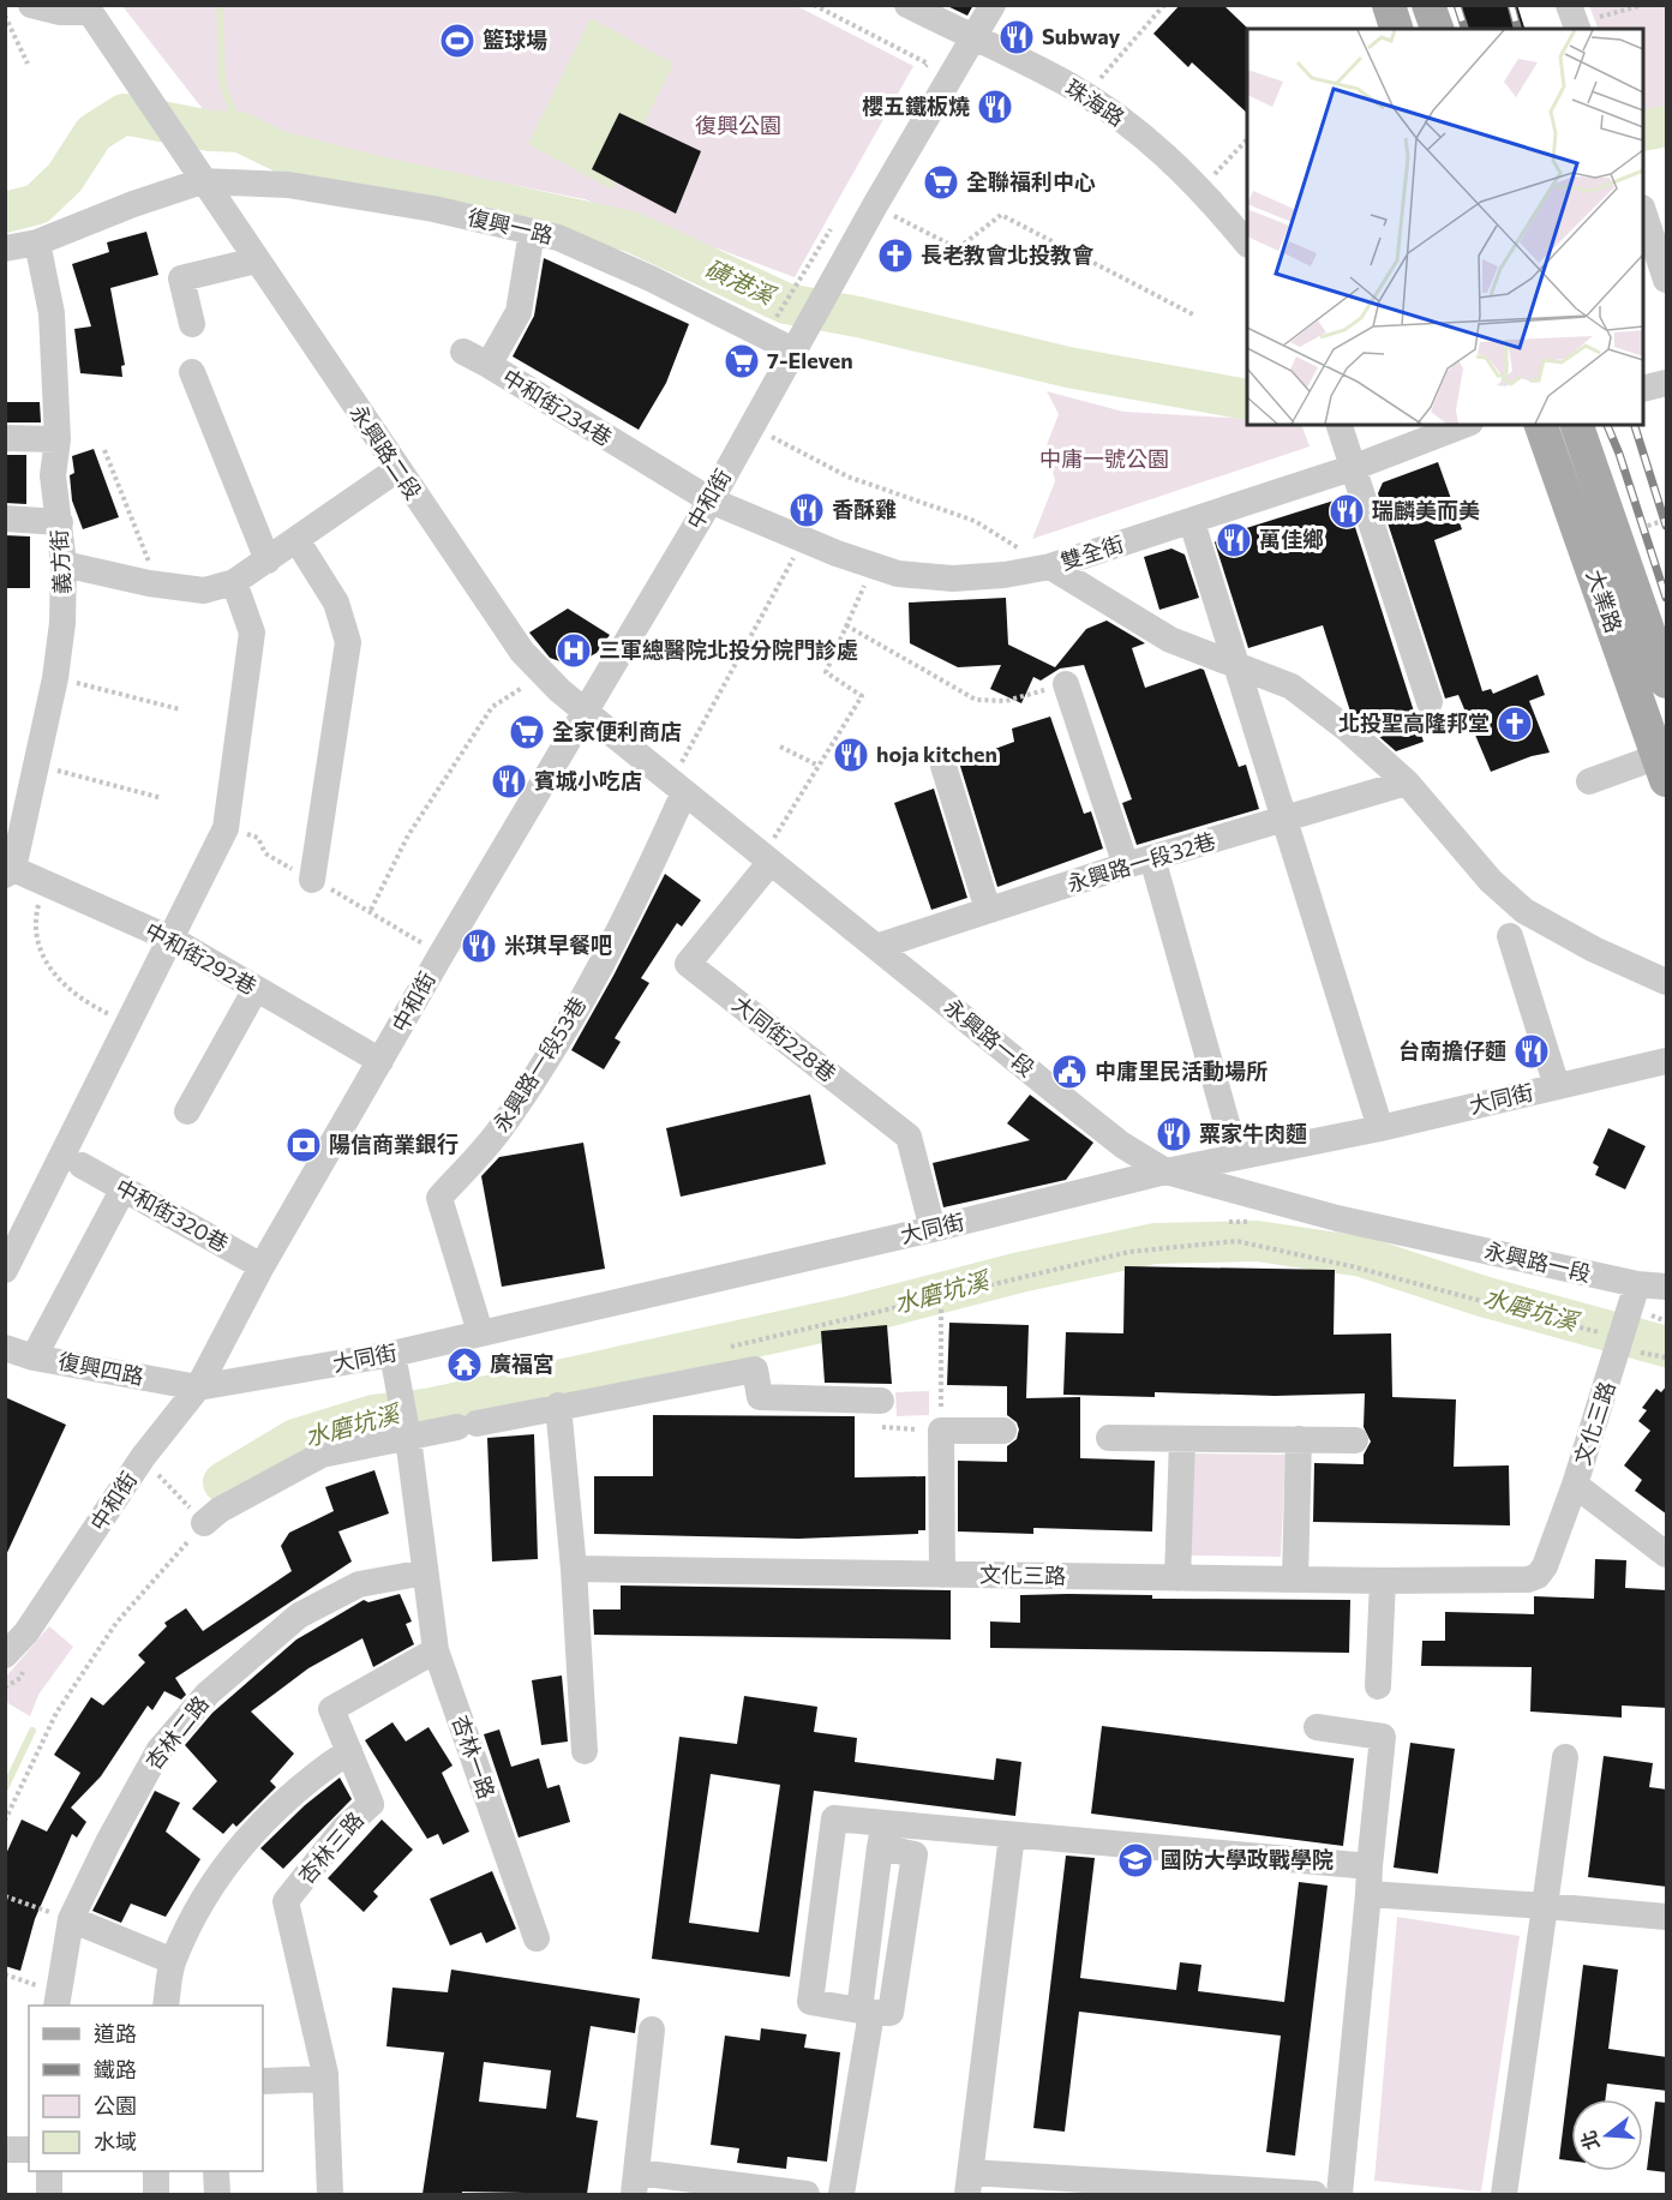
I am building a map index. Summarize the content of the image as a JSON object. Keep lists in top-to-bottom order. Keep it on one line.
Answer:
{"streets":{"main road":["大業路"],"street":["珠海路","復興一路","中和街234巷","永興路二段","中和街","雙全街","義方街","永興路一段32巷","中和街292巷","永興路一段","大同街228巷","永興路一段53巷","大同街","中和街320巷","復興四路","文化三路","杏林二路","杏林一路","杏林三路"]},"crossings":[["復興一路","中和街234巷"],["復興一路","永興路二段"],["復興一路","中和街"],["復興一路","義方街"],["中和街234巷","中和街"],["中和街234巷","雙全街"],["永興路二段","中和街"],["永興路二段","永興路一段"],["中和街","雙全街"],["中和街","中和街292巷"],["中和街","永興路一段"],["中和街","大同街"],["中和街","中和街320巷"],["中和街","復興四路"],["義方街","中和街292巷"],["永興路一段32巷","永興路一段"],["永興路一段","大同街228巷"],["永興路一段","永興路一段53巷"],["永興路一段","大同街"],["永興路一段","文化三路"],["大同街228巷","大同街"],["永興路一段53巷","大同街"],["大同街","復興四路"],["大同街","杏林一路"],["杏林二路","杏林一路"],["杏林一路","杏林三路"]],"water":["磺港溪","水磨坑溪"],"parks":["復興公園","中庸一號公園"],"places":{"restaurant":["Subway","櫻五鐵板燒","香酥雞","瑞麟美而美","萬佳鄉","hoja kitchen","賓城小吃店","米琪早餐吧","台南擔仔麵","粟家牛肉麵"],"sports":["籃球場"],"supermarket":["全聯福利中心","7-Eleven","全家便利商店"],"church":["長老教會北投教會","北投聖高隆邦堂"],"hospital":["三軍總醫院北投分院門診處"],"public building":["中庸里民活動場所"],"bank":["陽信商業銀行"],"temple":["廣福宮"],"school or university":["國防大學政戰學院"]},"legend":["道路","鐵路","公園","水域"],"north":"left"}
